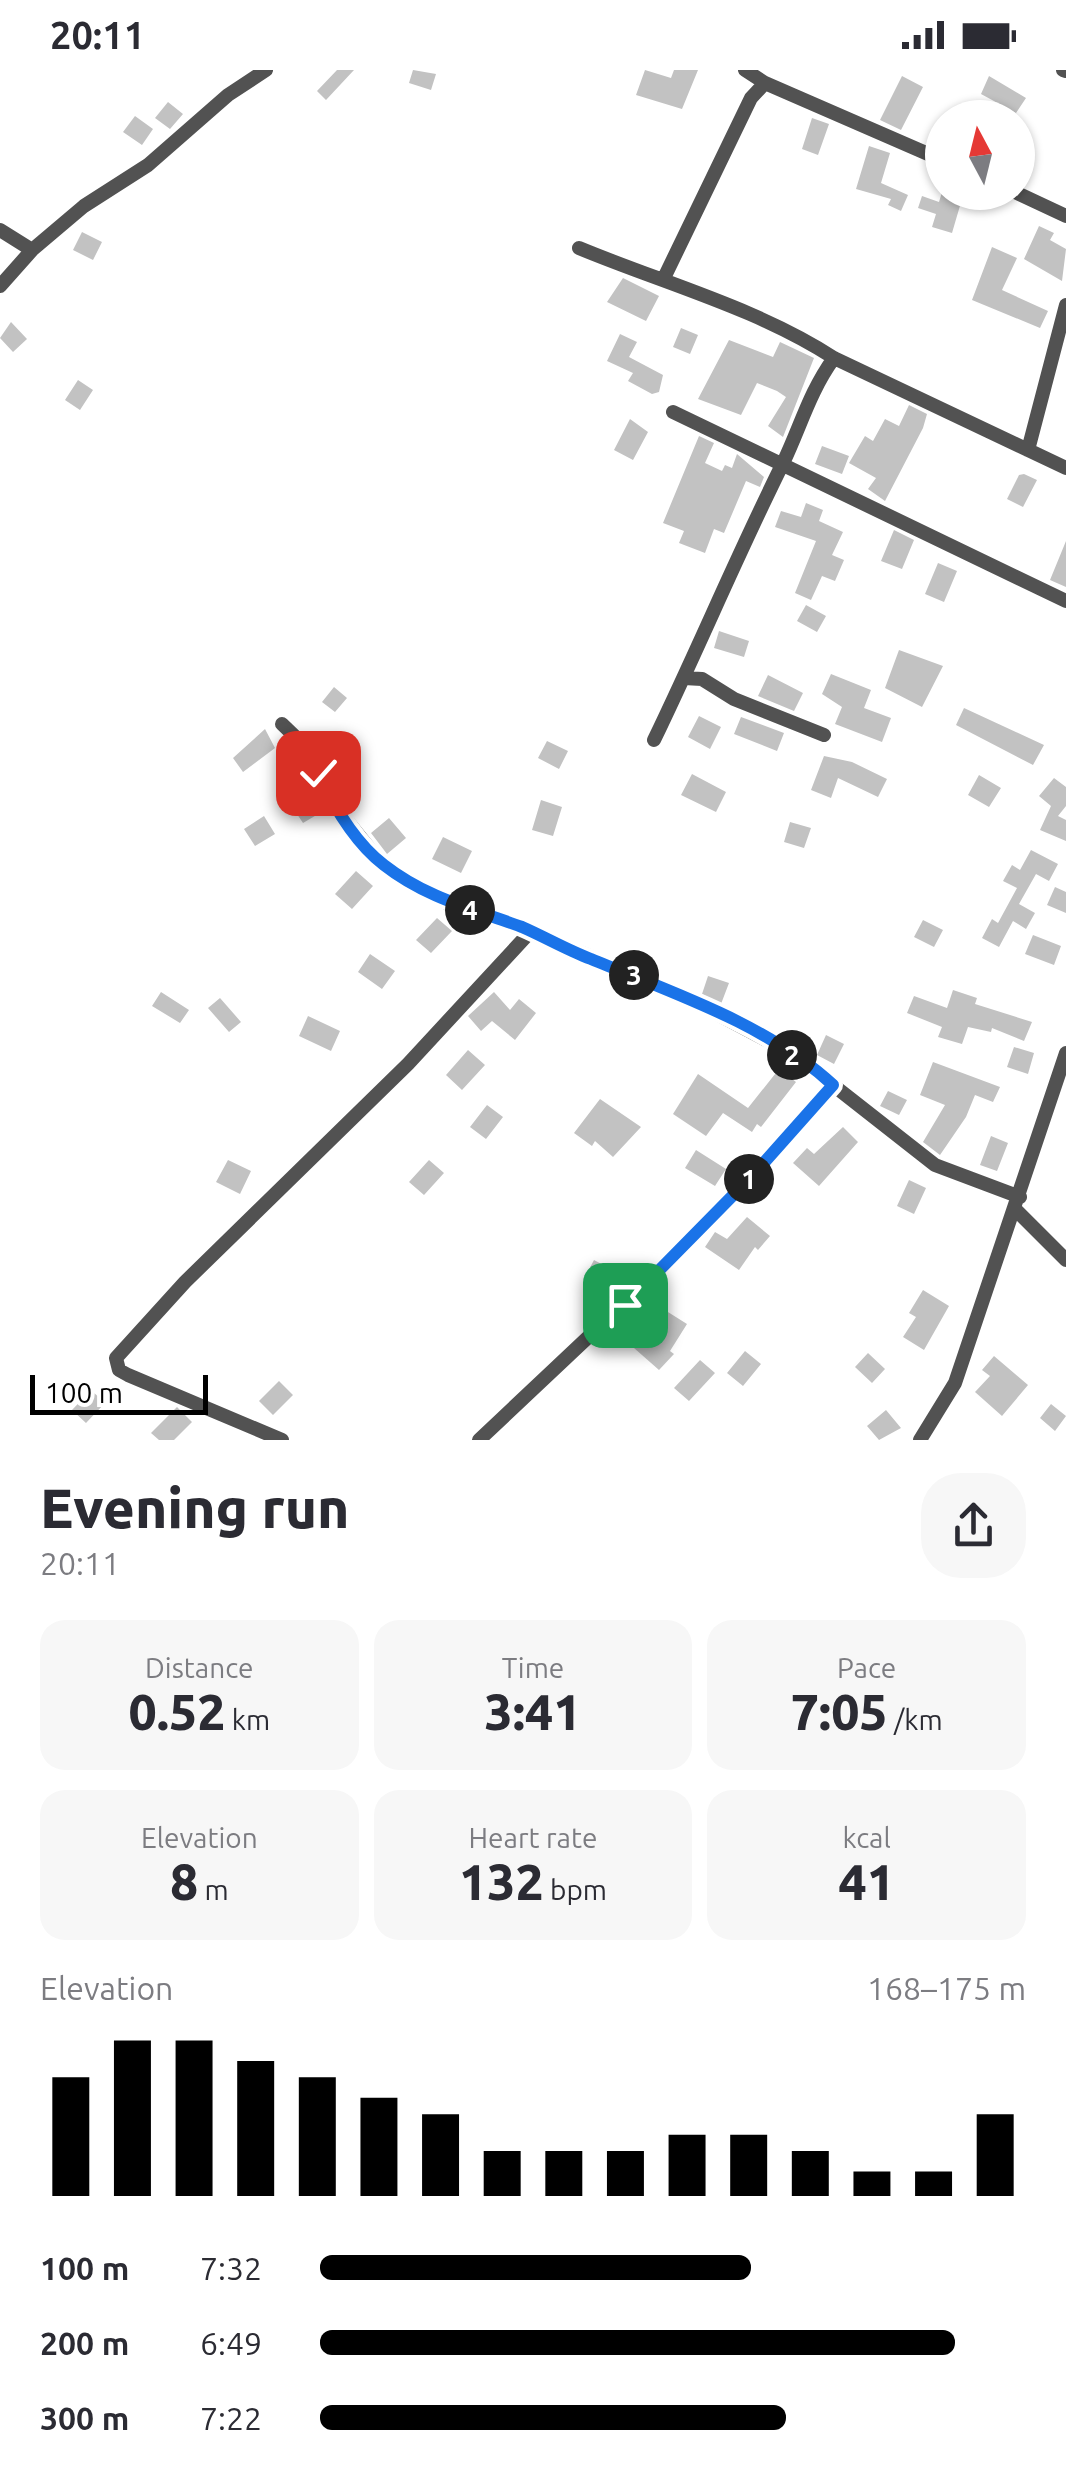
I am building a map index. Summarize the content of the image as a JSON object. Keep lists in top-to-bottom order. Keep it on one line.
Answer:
{"scale_bar":"100 m","north":"top","page":{"status":"20:11","pins":["4","3","2","1"],"scale":"100 m","heading":["Evening run","20:11"],"stats":[["Distance","0.52 km"],["Time","3:41"],["Pace","7:05 /km"],["Elevation","8 m"],["Heart rate","132 bpm"],["kcal","41"]],"chart":["Elevation","168–175 m"],"list":[{"name":"100 m","note":"7:32"},{"name":"200 m","note":"6:49"},{"name":"300 m","note":"7:22"}]}}
